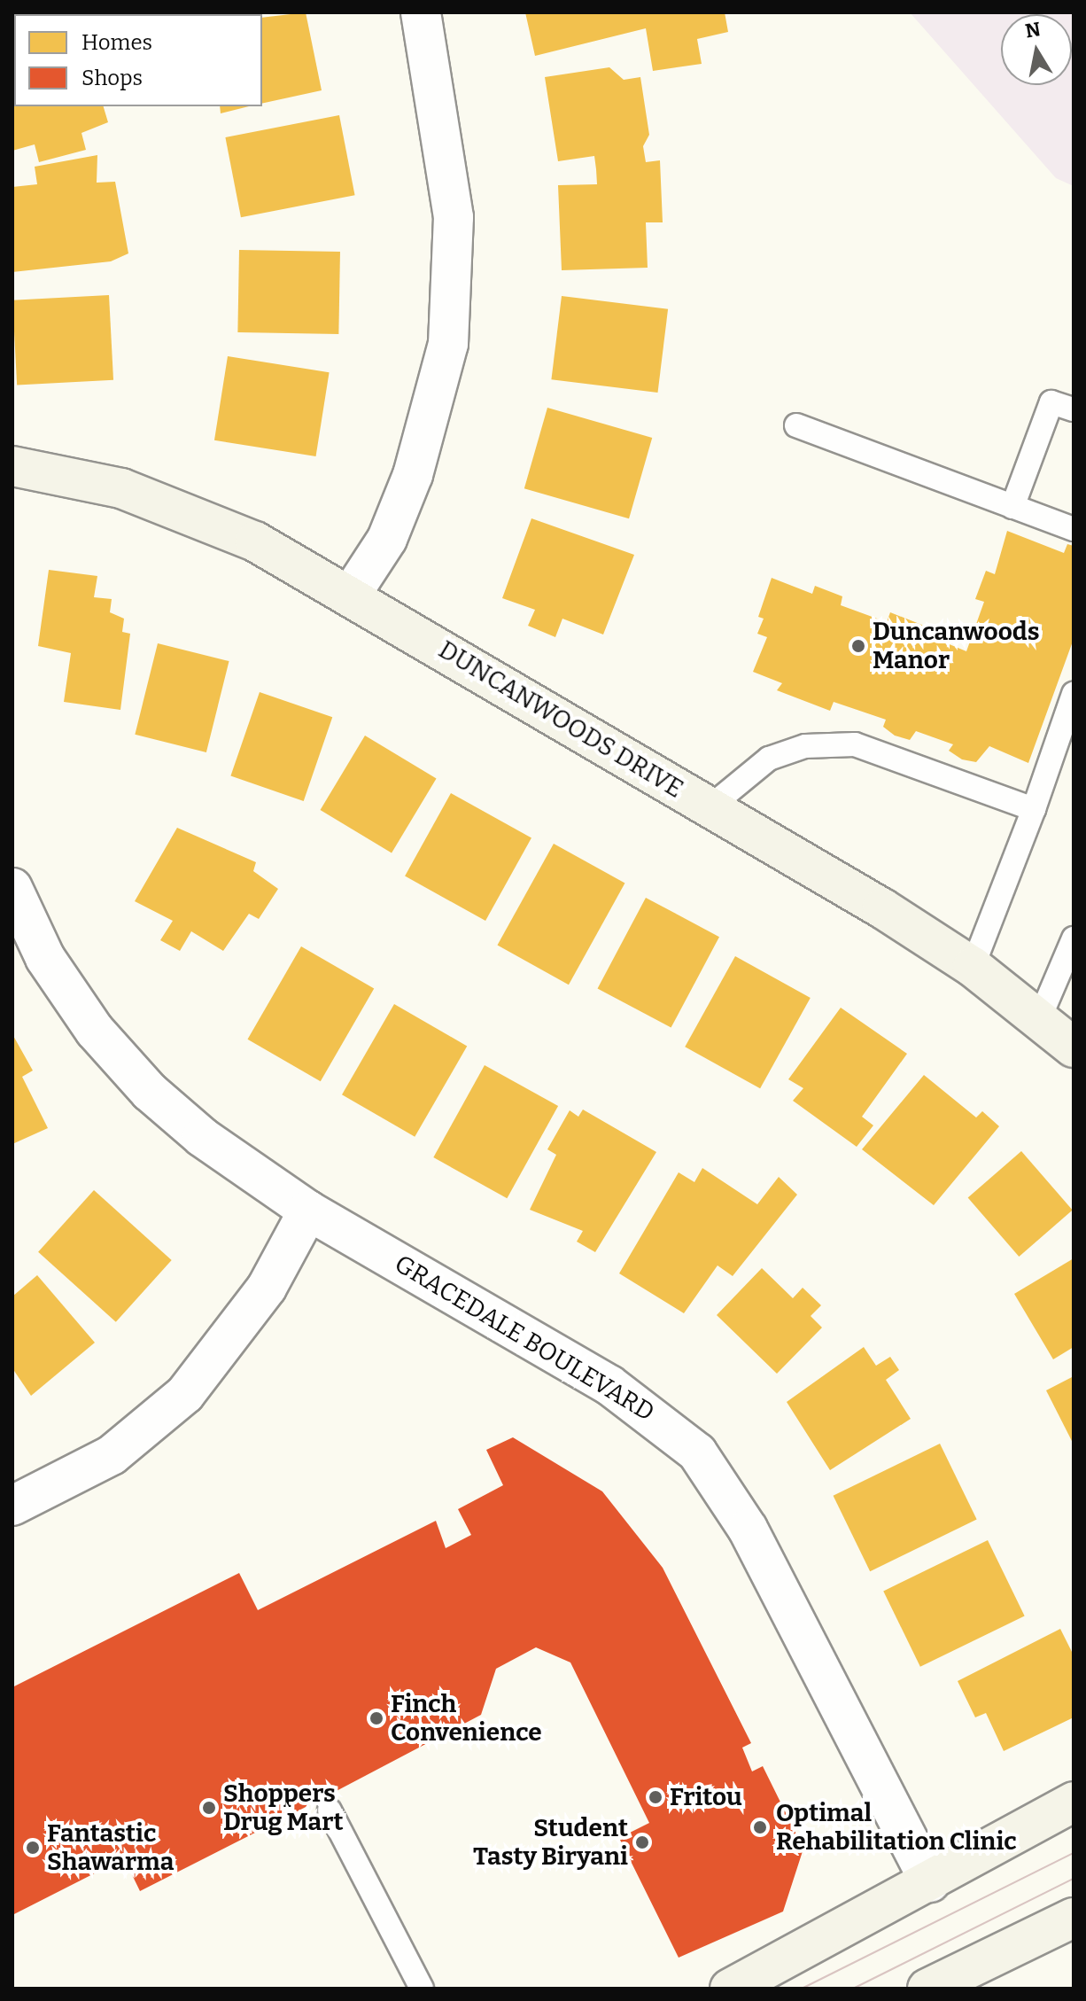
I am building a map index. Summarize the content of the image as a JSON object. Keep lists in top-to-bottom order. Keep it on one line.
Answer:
{"streets":{"street":["DUNCANWOODS DRIVE","GRACEDALE BOULEVARD"]},"places":["Duncanwoods Manor","Finch Convenience","Fritou","Shoppers Drug Mart","Optimal Rehabilitation Clinic","Student Tasty Biryani","Fantastic Shawarma"],"legend":["Homes","Shops"],"north":"top"}
